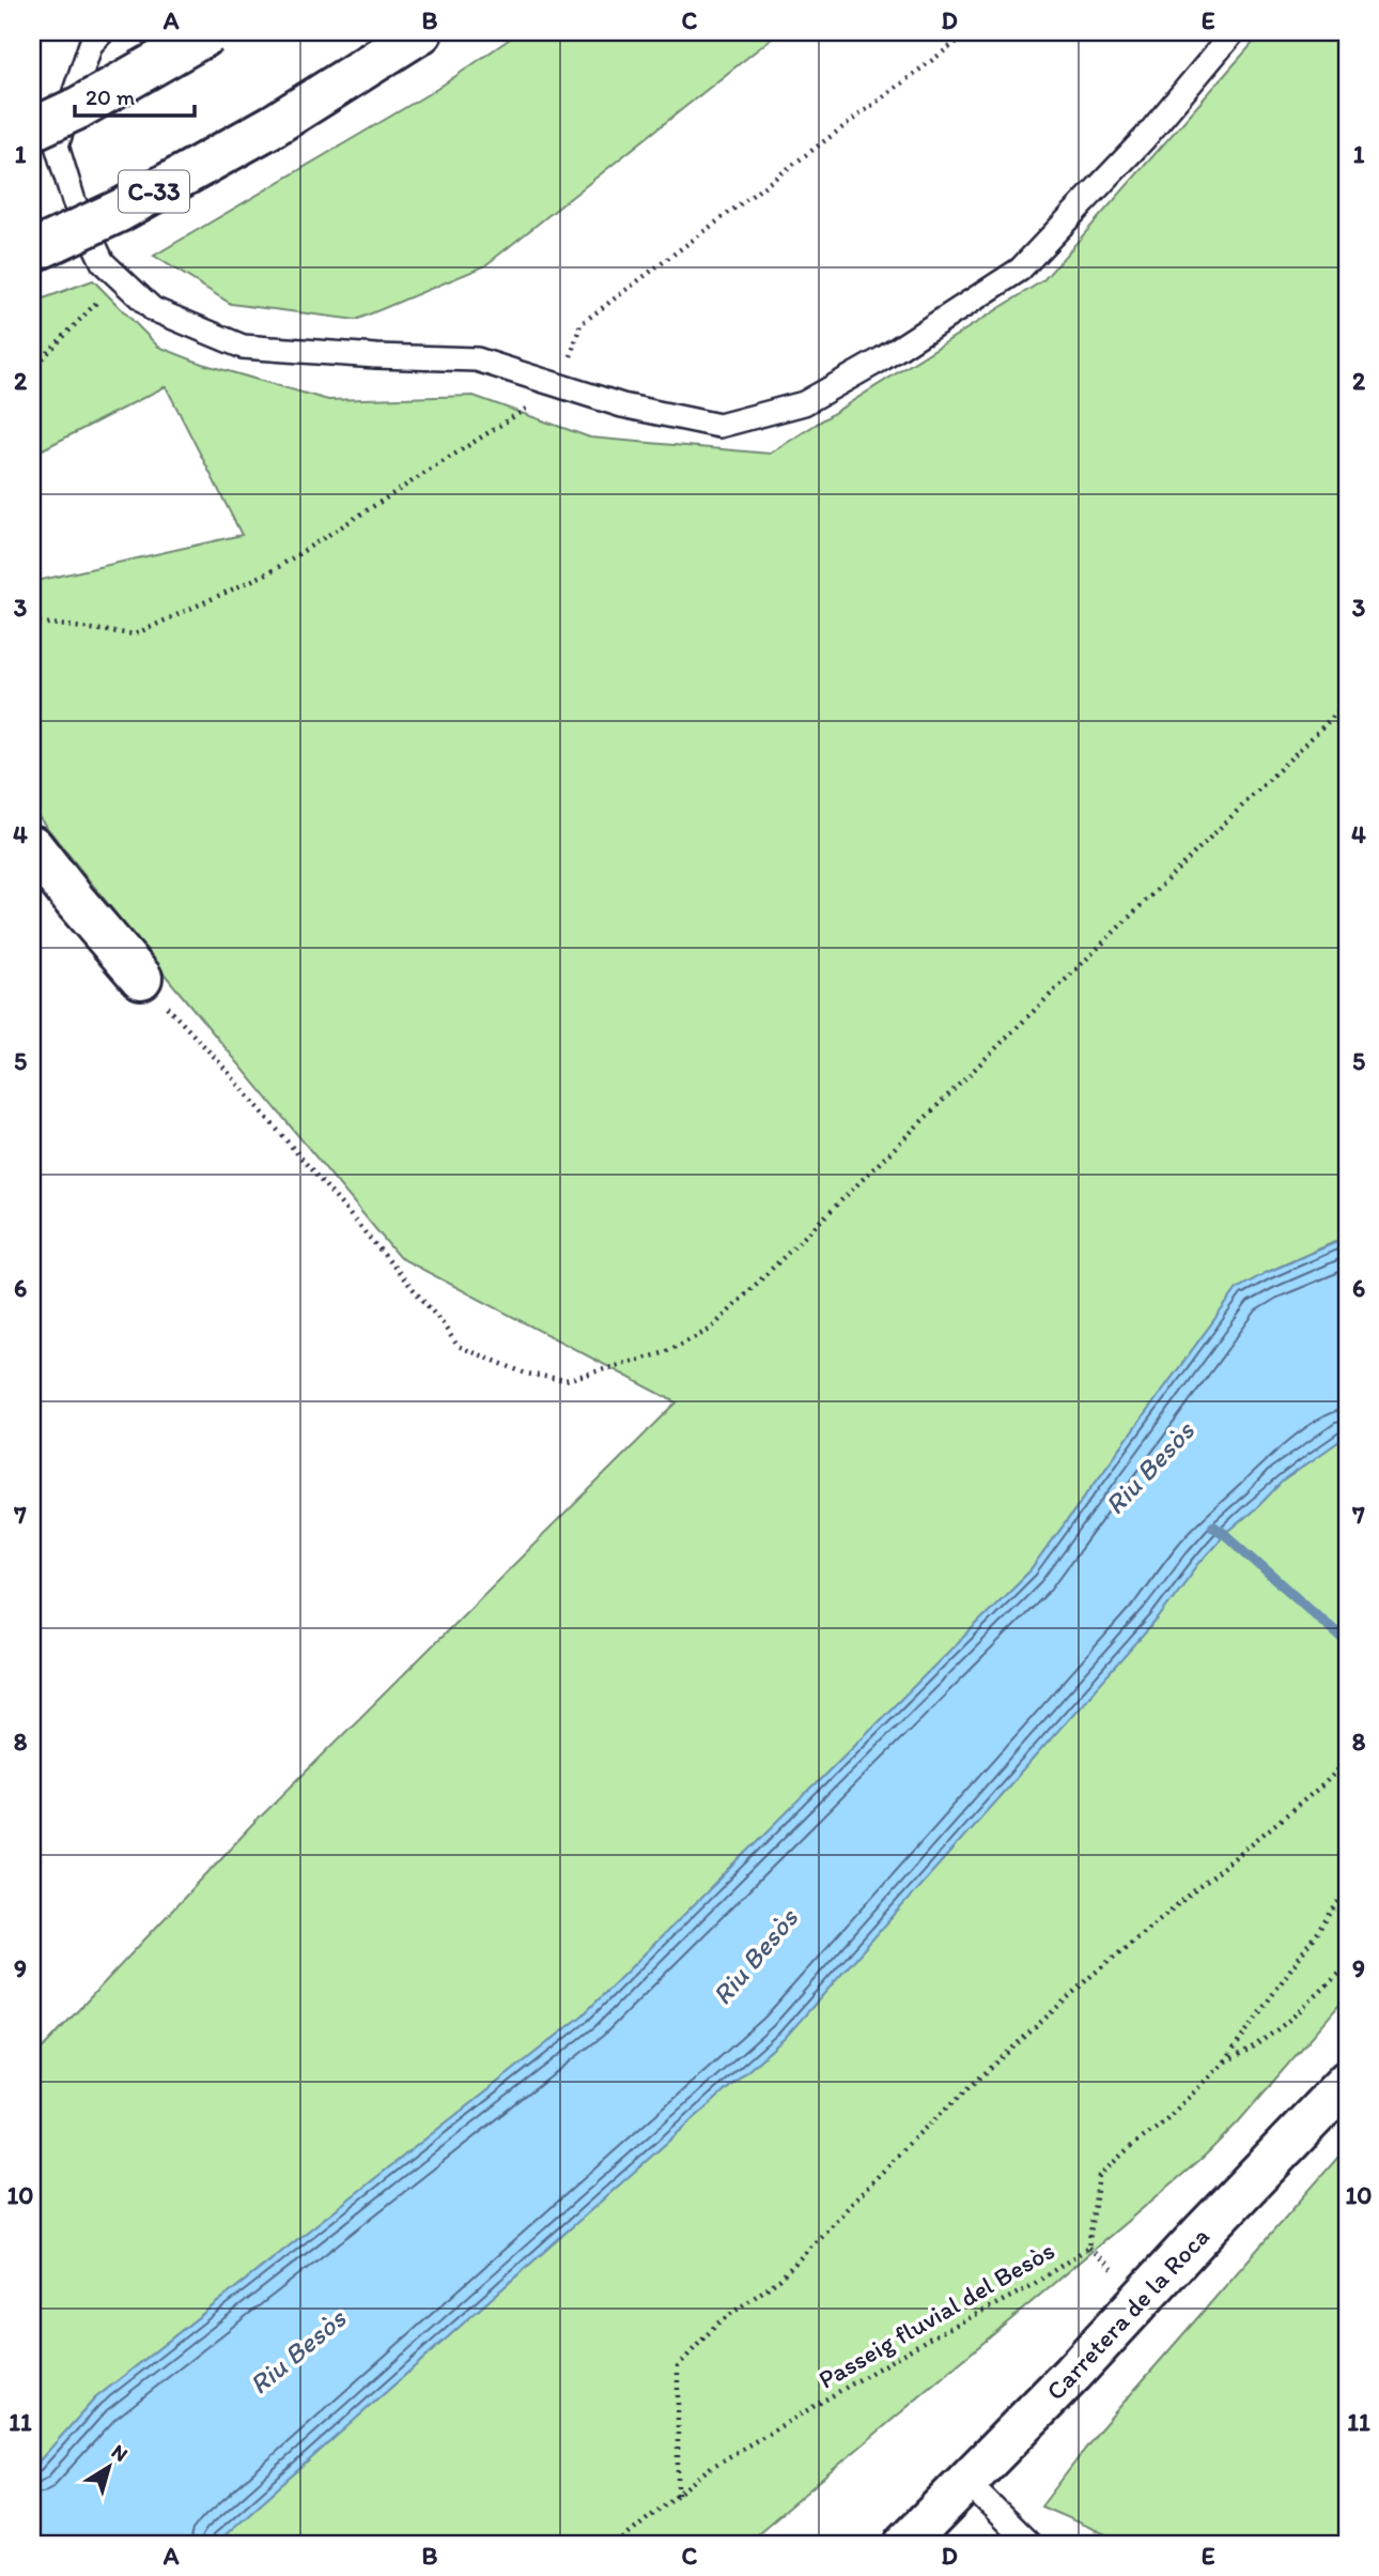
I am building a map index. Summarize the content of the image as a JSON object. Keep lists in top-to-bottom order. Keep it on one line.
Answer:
{"streets":{"main road":["C-33","Carretera de la Roca"],"path":["Passeig fluvial del Besòs"]},"water":["Riu Besòs"],"scale_bar":"20 m","north":"top right","grid":{"columns":["A","B","C","D","E"],"rows":["1","2","3","4","5","6","7","8","9","10","11"]}}
